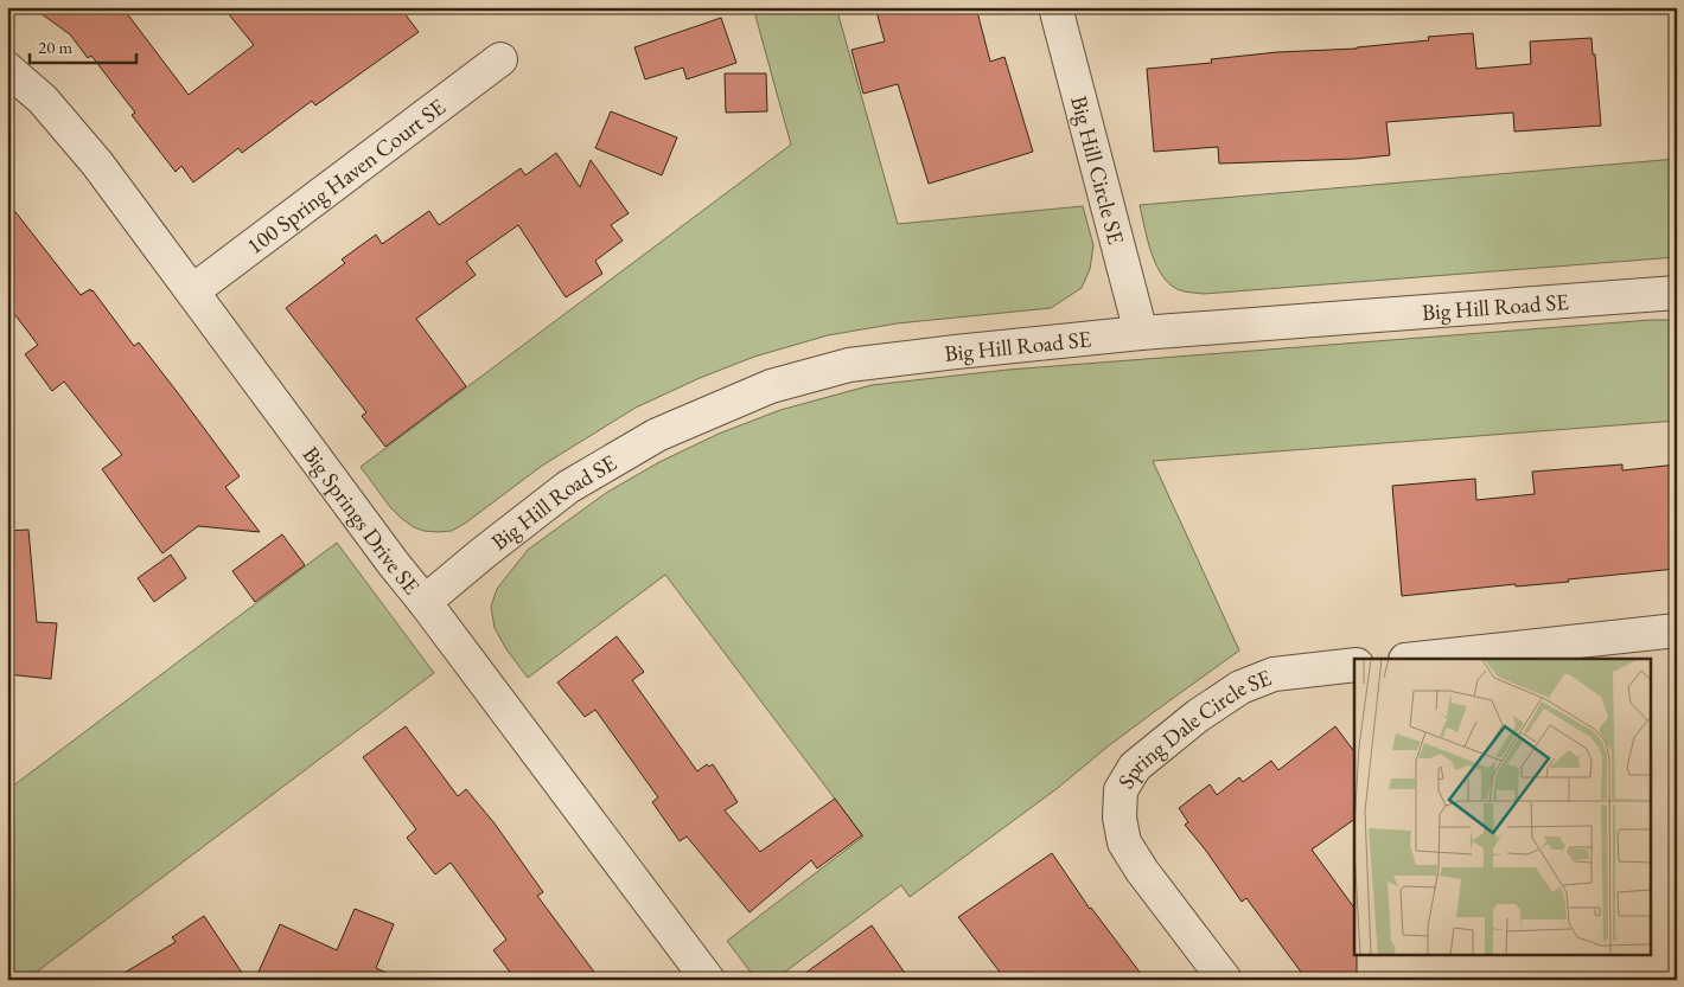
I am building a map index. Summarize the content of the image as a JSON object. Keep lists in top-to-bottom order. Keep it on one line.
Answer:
{"streets":{"street":["Big Hill Circle SE","100 Spring Haven Court SE","Big Hill Road SE","Big Springs Drive SE","Spring Dale Circle SE"]},"crossings":[["Big Hill Circle SE","Big Hill Road SE"],["100 Spring Haven Court SE","Big Springs Drive SE"],["Big Hill Road SE","Big Springs Drive SE"]],"scale_bar":"20 m"}
